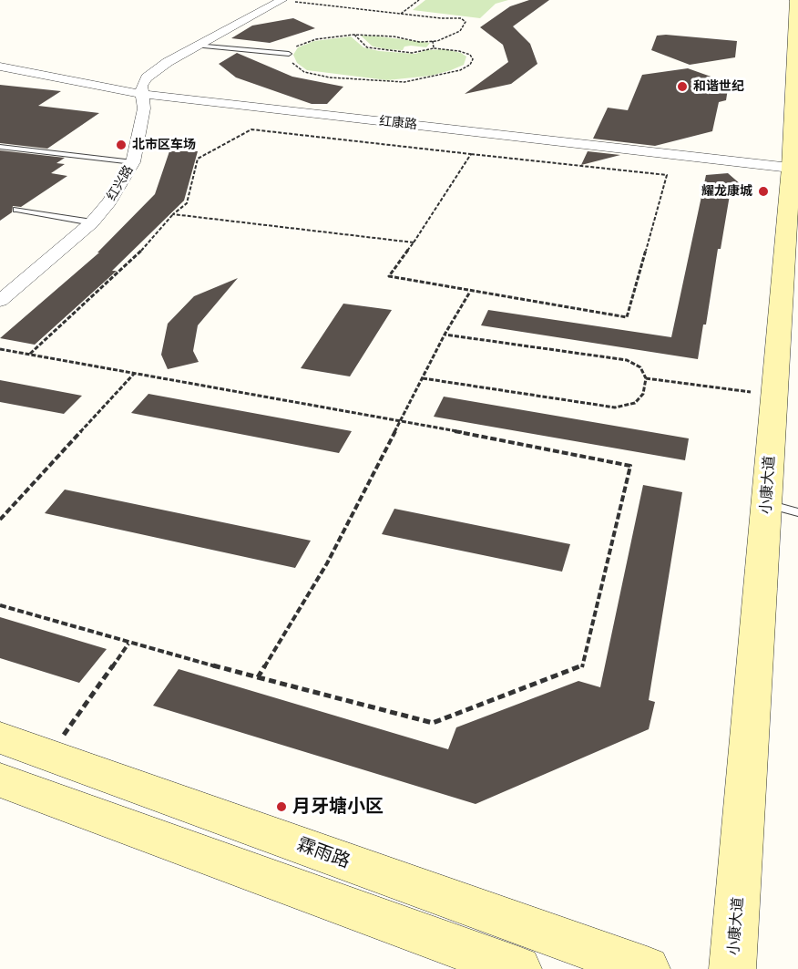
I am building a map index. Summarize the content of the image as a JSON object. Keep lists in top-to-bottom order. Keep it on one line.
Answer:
{"streets":{"main road":["小康大道","霖雨路"],"street":["红康路","红兴路"]},"crossings":[["红康路","红兴路"],["红康路","小康大道"]],"places":["和谐世纪","北市区车场","耀龙康城","月牙塘小区"]}
